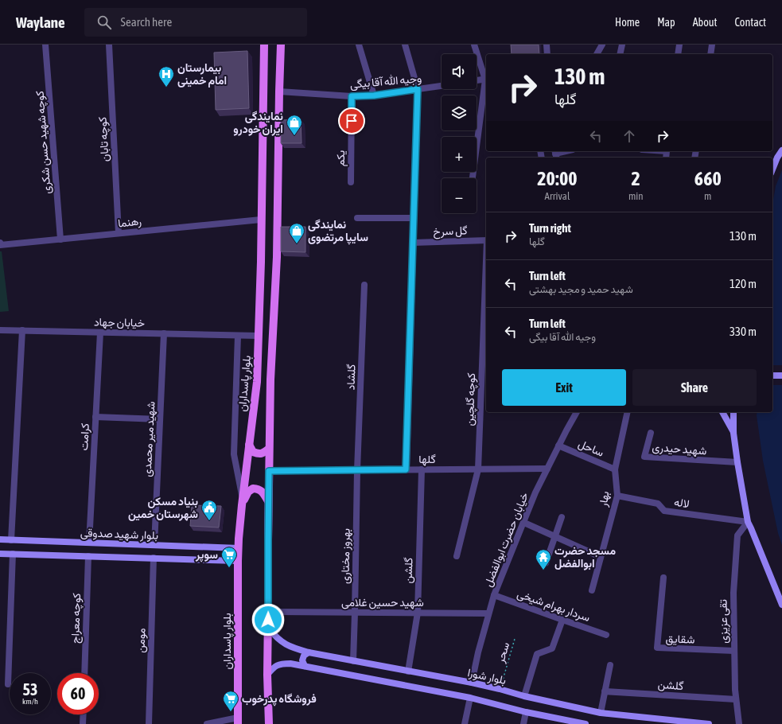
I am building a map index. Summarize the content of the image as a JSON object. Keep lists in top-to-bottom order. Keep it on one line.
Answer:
{"streets":{"main road":["بلوار پاسداران","بلوار شهید صدوقی","بلوار شورا"],"street":["وجیه الله آقا بیگی","کوچه تابان","کوچه شهید حسن شکری","یکم","رهنما","گل سرخ","خیابان جهاد","گلشاد","کوچه گلچین","کرامت","شهید میر محمدی","ساحل","شهید حیدری","گلها","بهار","لاله","خیابان حضرت ابوالفضل","بهروز مختاری","گلشن","شهید حسین غلامی","سردار بهرام شیخی","کوچه معراج","تقی عزیزی","شقایق","مومن"],"path":["سحر"]},"crossings":[["وجیه الله آقا بیگی","یکم"],["کوچه تابان","رهنما"],["کوچه شهید حسن شکری","رهنما"],["رهنما","بلوار پاسداران"],["خیابان جهاد","بلوار پاسداران"],["خیابان جهاد","کرامت"],["خیابان جهاد","شهید میر محمدی"],["گلشاد","گلها"],["گلشاد","بهروز مختاری"],["بلوار پاسداران","بلوار شهید صدوقی"],["کوچه گلچین","گلها"],["کرامت","بلوار شهید صدوقی"],["شهید میر محمدی","بلوار شهید صدوقی"],["ساحل","بهار"],["ساحل","خیابان حضرت ابوالفضل"],["گلها","خیابان حضرت ابوالفضل"],["گلها","بهروز مختاری"],["گلها","گلشن"],["بهار","لاله"],["لاله","تقی عزیزی"],["بلوار شهید صدوقی","کوچه معراج"],["بلوار شهید صدوقی","مومن"],["خیابان حضرت ابوالفضل","شهید حسین غلامی"],["خیابان حضرت ابوالفضل","سردار بهرام شیخی"],["خیابان حضرت ابوالفضل","بلوار شورا"],["بهروز مختاری","شهید حسین غلامی"],["بهروز مختاری","بلوار شورا"],["گلشن","شهید حسین غلامی"],["گلشن","تقی عزیزی"],["گلشن","بلوار شورا"],["تقی عزیزی","شقایق"],["سحر","بلوار شورا"]],"places":{"hospital":["بیمارستان امام خمینی"],"shop":["نمایندگی ایران خودرو","نمایندگی سایپا مرتضوی"],"public building":["بنیاد مسکن شهرستان خمین"],"supermarket":["سوپر","فروشگاه پدرخوب"],"temple":["مسجد حضرت ابوالفضل"]},"page":{"header":"Waylane","search":"Search here","nav":["Home","Map","About","Contact"],"map_buttons":["+","−"],"turn":["130 m","گلها"],"eta":["20:00","Arrival","2","min","660","m"],"list":[{"name":"Turn right","note":"گلها","value":"130 m"},{"name":"Turn left","note":"شهید حمید و مجید بهشتی","value":"120 m"},{"name":"Turn left","note":"وجیه الله آقا بیگی","value":"330 m"}],"buttons":["Exit","Share"],"speed":"53 km/h","limit":"60"}}
